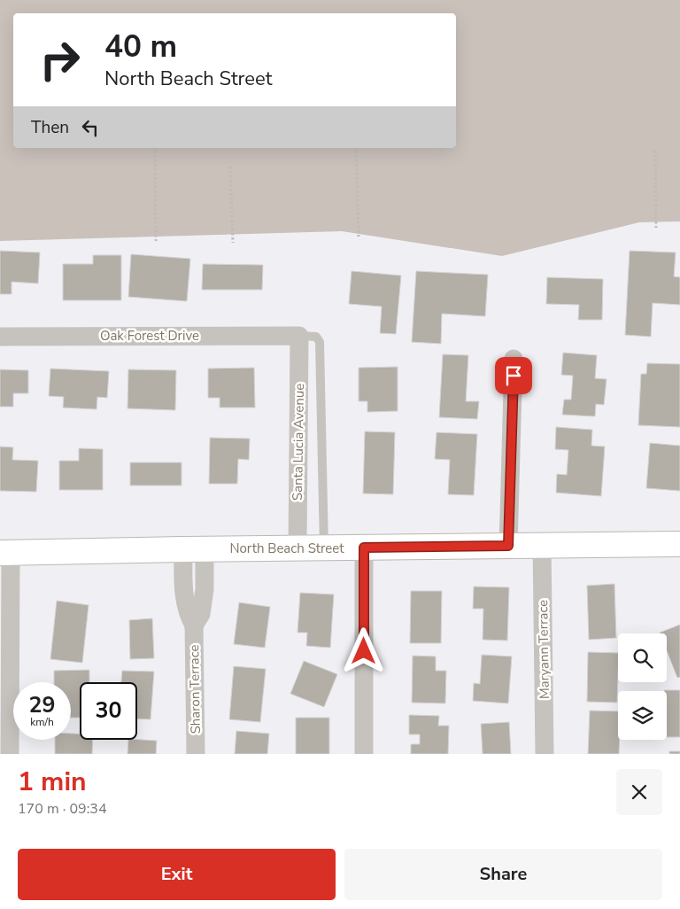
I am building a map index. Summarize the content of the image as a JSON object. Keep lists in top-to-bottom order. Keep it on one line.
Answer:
{"streets":{"street":["Oak Forest Drive","Santa Lucia Avenue","North Beach Street","Maryann Terrace","Sharon Terrace"]},"crossings":[["Oak Forest Drive","Santa Lucia Avenue"],["Santa Lucia Avenue","North Beach Street"],["North Beach Street","Maryann Terrace"],["North Beach Street","Sharon Terrace"]],"page":{"turn":["40 m","North Beach Street"],"then":"Then","speed":"29 km/h","limit":"30","heading":["1 min","170 m · 09:34"],"buttons":["Exit","Share"]}}
